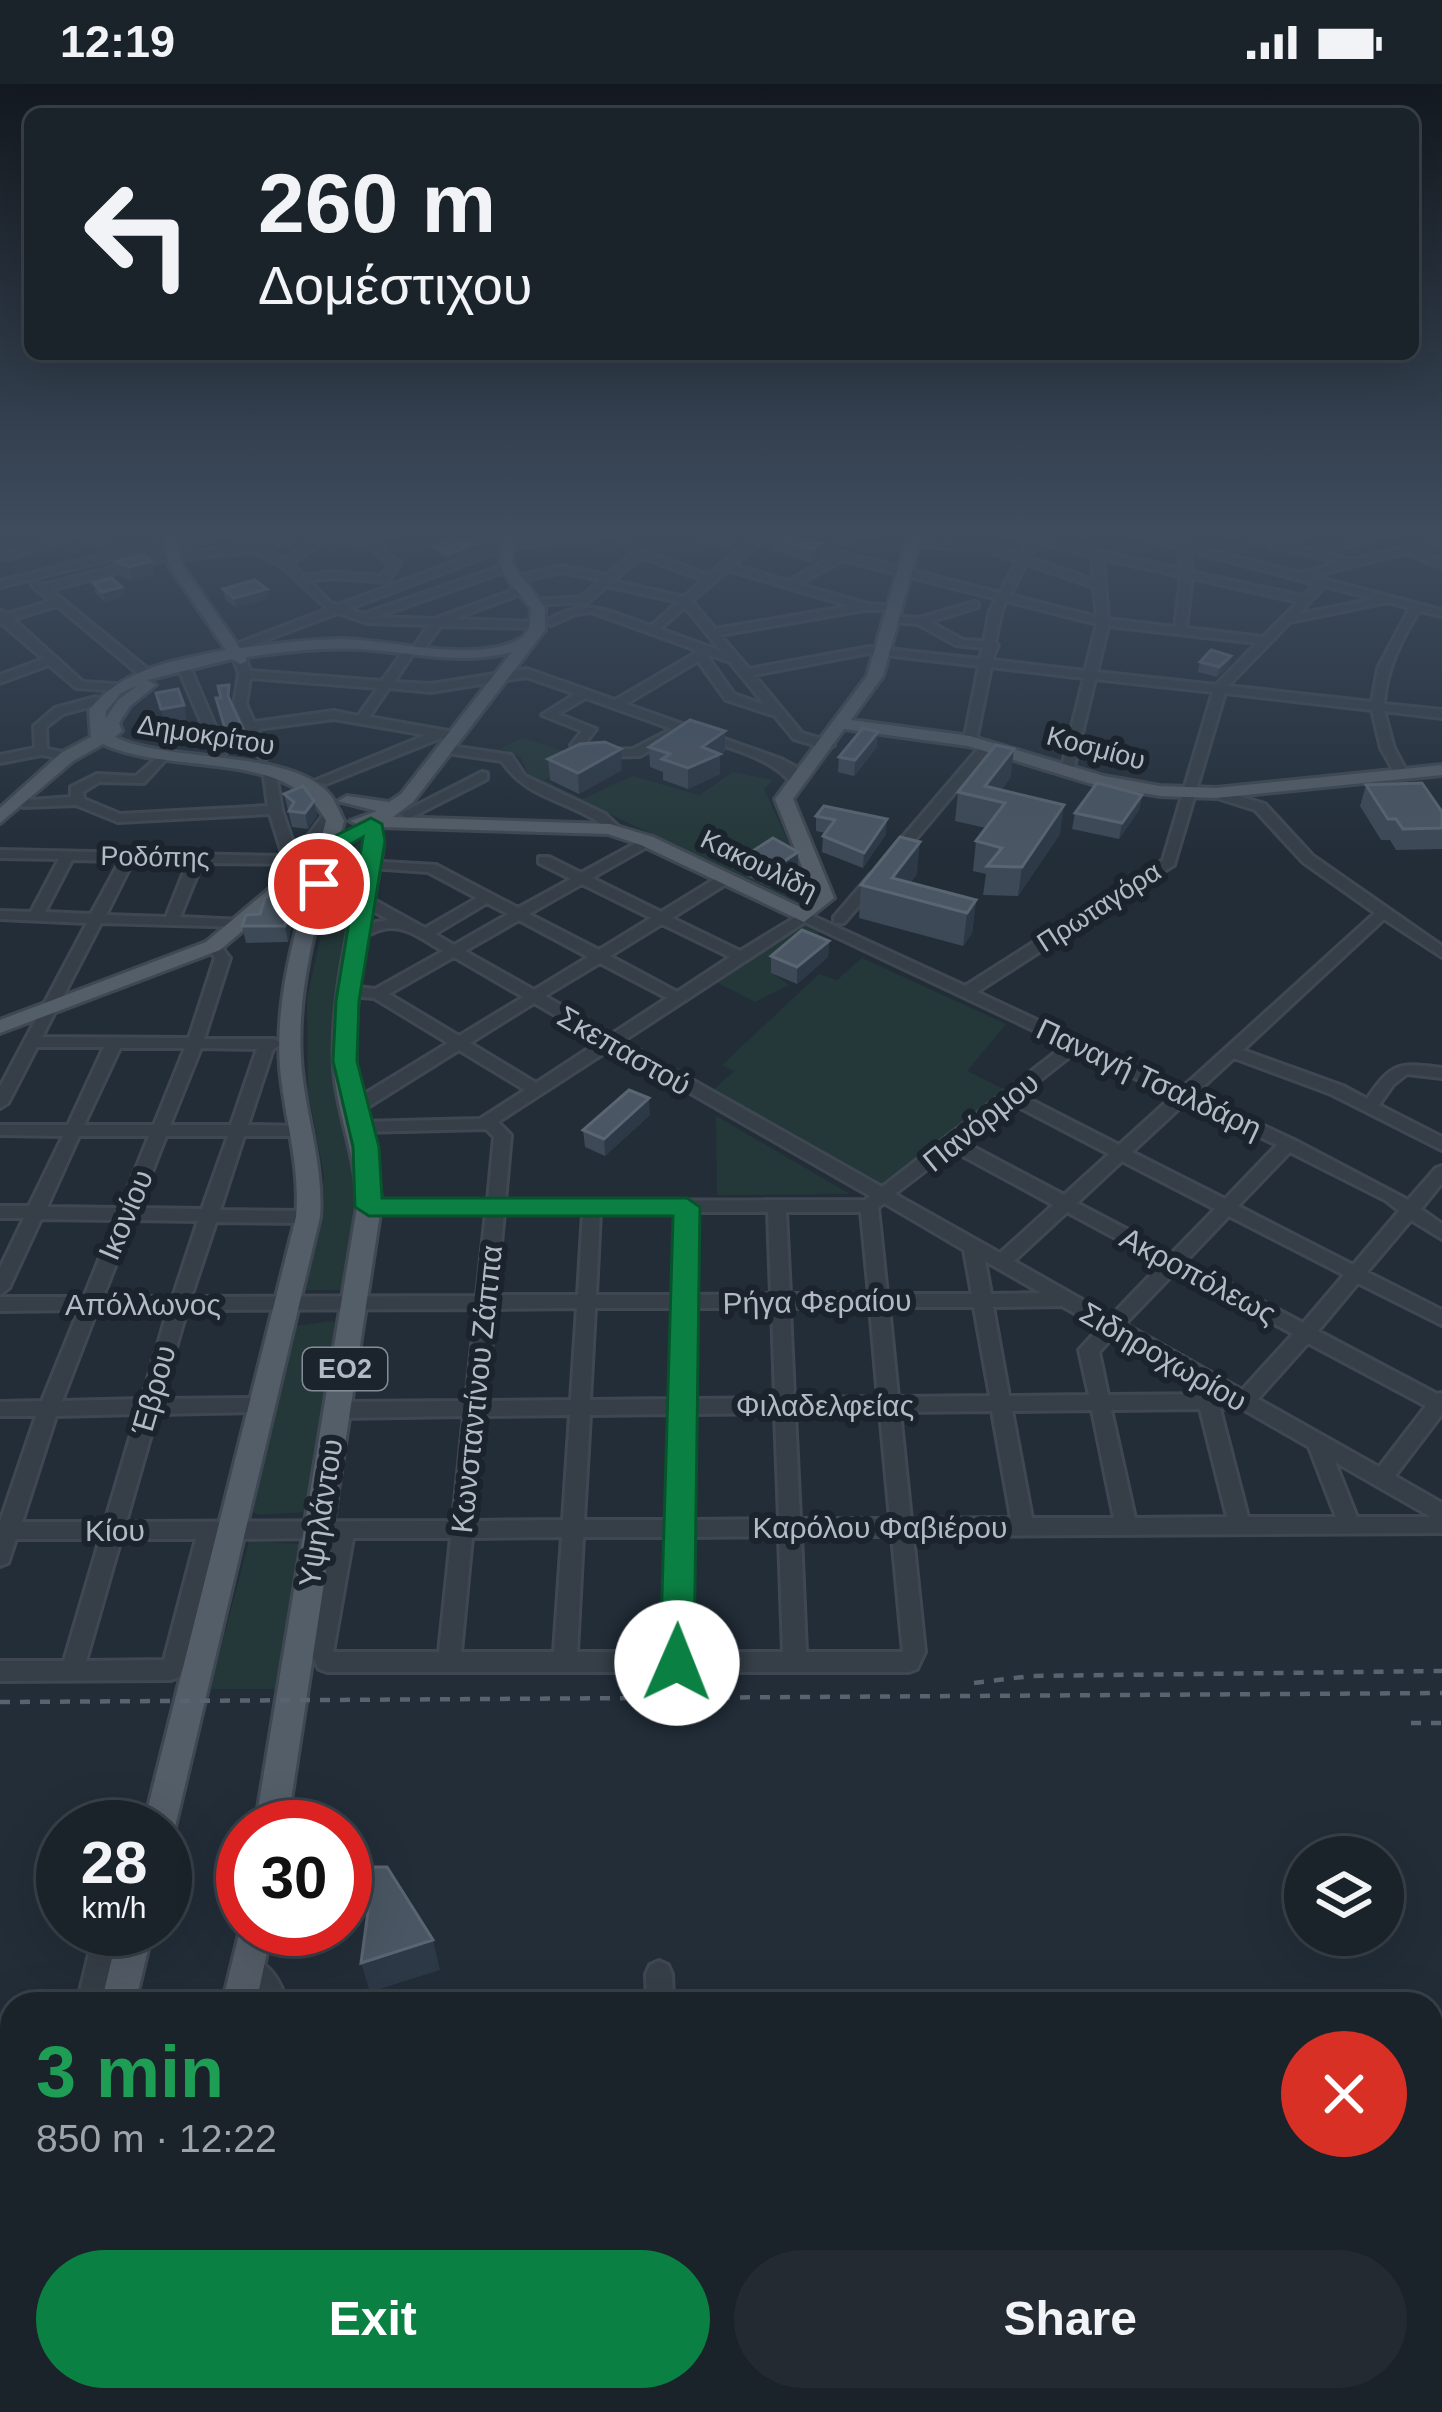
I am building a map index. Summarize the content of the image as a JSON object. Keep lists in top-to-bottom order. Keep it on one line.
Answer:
{"streets":{"main road":["Δημοκρίτου","Κοσμίου","Κακουλίδη","ΕΟ2","Υψηλάντου"],"street":["Ροδόπης","Πρωταγόρα","Σκεπαστού","Παναγή Τσαλδάρη","Πανόρμου","Ικονίου","Ακροπόλεως","Ρήγα Φεραίου","Απόλλωνος","Σιδηροχωρίου","Κωνσταντίνου Ζάππα","Έβρου","Φιλαδελφείας","Καρόλου Φαβιέρου","Κίου"]},"crossings":[["Δημοκρίτου","ΕΟ2"],["Κοσμίου","Πρωταγόρα"],["Κακουλίδη","Παναγή Τσαλδάρη"],["Πρωταγόρα","Παναγή Τσαλδάρη"],["Σκεπαστού","Πανόρμου"],["Σκεπαστού","Σιδηροχωρίου"],["Σκεπαστού","Υψηλάντου"],["Παναγή Τσαλδάρη","Πανόρμου"],["Πανόρμου","Ακροπόλεως"],["Πανόρμου","Σιδηροχωρίου"],["Ικονίου","Απόλλωνος"],["Ικονίου","Κίου"],["Ρήγα Φεραίου","Απόλλωνος"],["Ρήγα Φεραίου","Σιδηροχωρίου"],["Ρήγα Φεραίου","Κωνσταντίνου Ζάππα"],["Ρήγα Φεραίου","Υψηλάντου"],["Απόλλωνος","ΕΟ2"],["Απόλλωνος","Έβρου"],["Απόλλωνος","Υψηλάντου"],["Σιδηροχωρίου","Φιλαδελφείας"],["ΕΟ2","Έβρου"],["ΕΟ2","Κίου"],["Κωνσταντίνου Ζάππα","Φιλαδελφείας"],["Κωνσταντίνου Ζάππα","Καρόλου Φαβιέρου"],["Έβρου","Κίου"],["Φιλαδελφείας","Υψηλάντου"],["Υψηλάντου","Καρόλου Φαβιέρου"],["Υψηλάντου","Κίου"],["Καρόλου Φαβιέρου","Κίου"]],"page":{"status":"12:19","turn":["260 m","Δομέστιχου"],"speed":"28 km/h","limit":"30","heading":["3 min","850 m · 12:22"],"buttons":["Exit","Share"]}}
